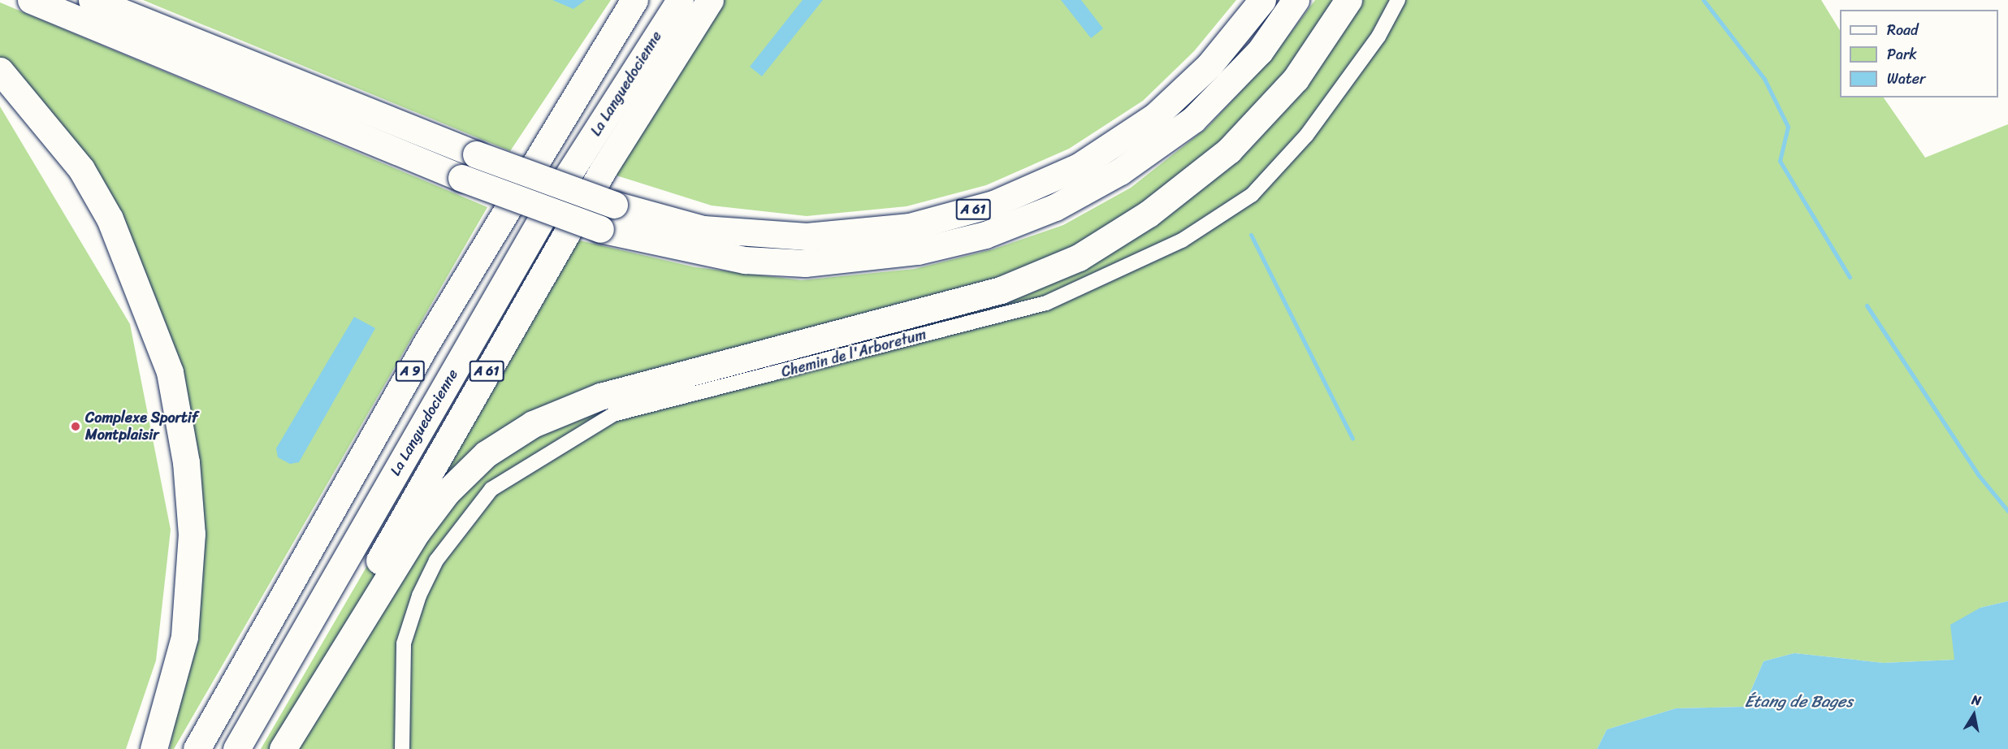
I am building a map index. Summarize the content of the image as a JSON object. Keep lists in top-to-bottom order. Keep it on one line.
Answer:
{"streets":{"highway":["La Languedocienne","A 61","A 9"],"street":["Chemin de l'Arboretum"]},"water":["Étang de Bages"],"places":["Complexe Sportif Montplaisir"],"legend":["Road","Park","Water"],"north":"top"}
